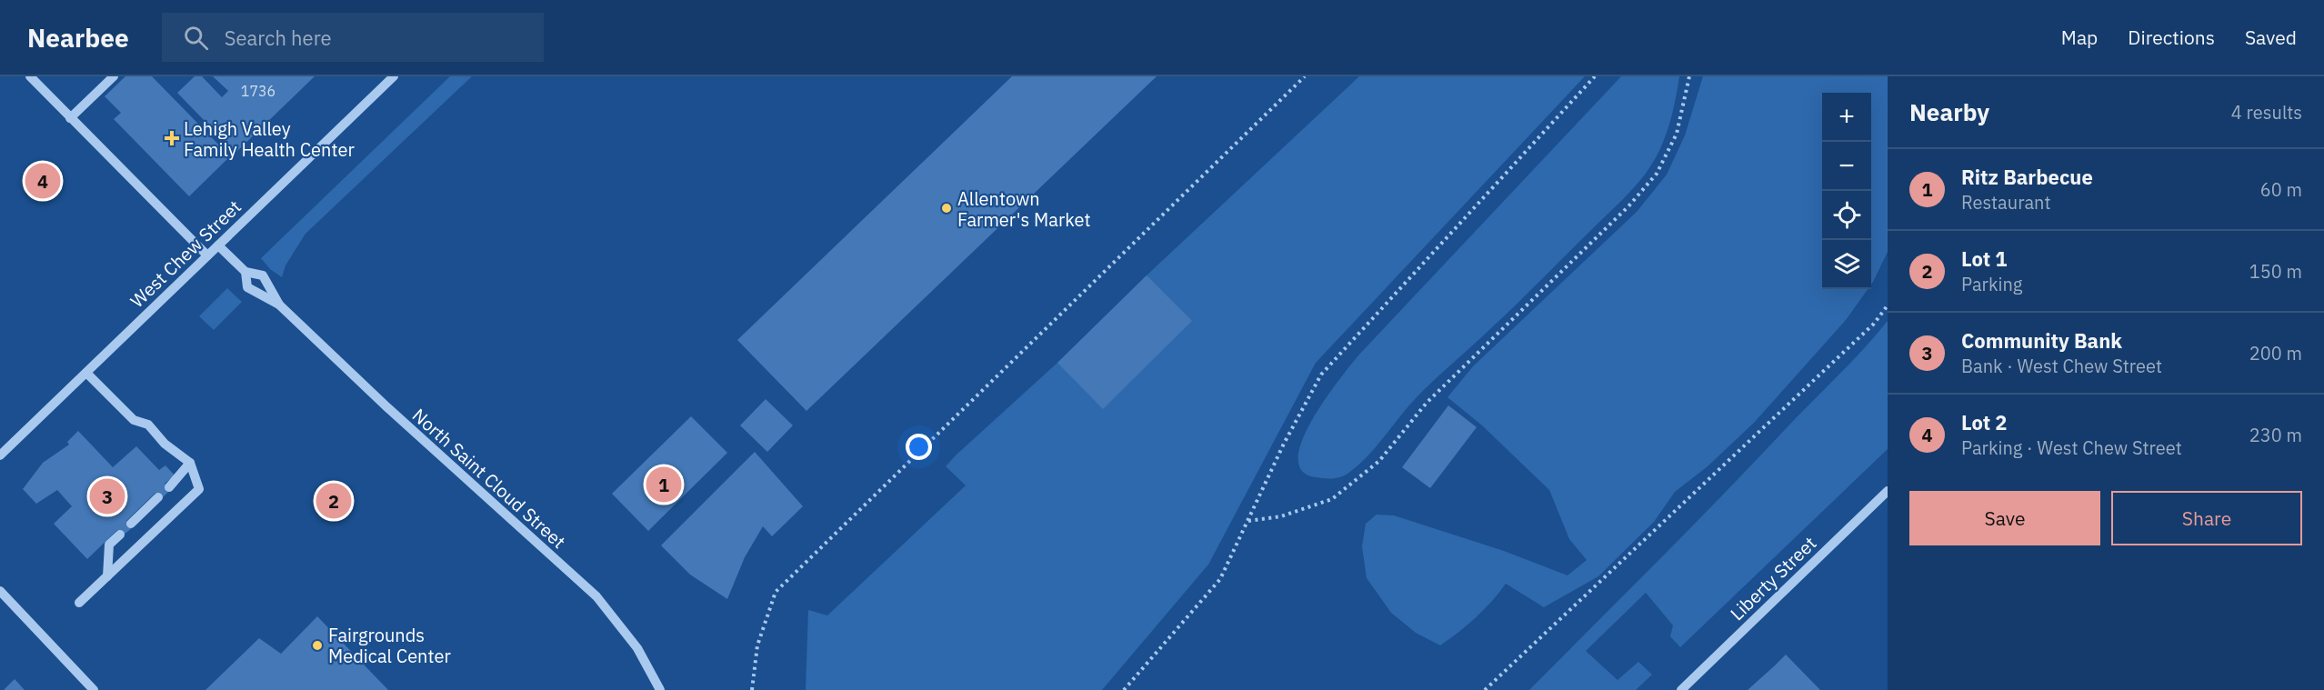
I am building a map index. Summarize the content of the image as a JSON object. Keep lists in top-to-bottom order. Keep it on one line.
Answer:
{"streets":{"street":["West Chew Street","North Saint Cloud Street","Liberty Street"]},"crossings":[["West Chew Street","North Saint Cloud Street"]],"places":{"health":["Lehigh Valley Family Health Center"],"other":["Allentown Farmer's Market","Fairgrounds Medical Center"]},"house_numbers":["1736"],"page":{"header":"Nearbee","search":"Search here","nav":["Map","Directions","Saved"],"heading":["Nearby","4 results"],"map_buttons":["+","−"],"list":[{"mark":"1","name":"Ritz Barbecue","note":"Restaurant","value":"60 m"},{"mark":"2","name":"Lot 1","note":"Parking","value":"150 m"},{"mark":"3","name":"Community Bank","note":"Bank · West Chew Street","value":"200 m"},{"mark":"4","name":"Lot 2","note":"Parking · West Chew Street","value":"230 m"}],"pins":["4","1","3","2"],"buttons":["Save","Share"]}}
